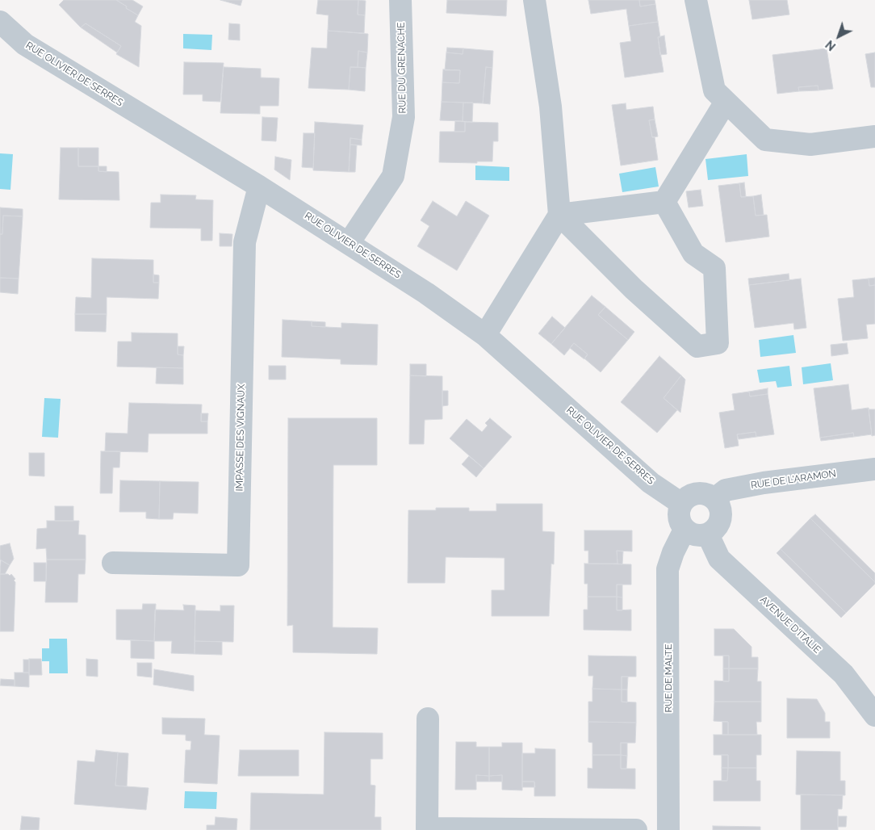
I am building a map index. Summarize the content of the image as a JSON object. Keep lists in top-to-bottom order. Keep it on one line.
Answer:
{"streets":{"street":["RUE DU GRENACHE","RUE OLIVIER DE SERRES","IMPASSE DES VIGNAUX","RUE DE L'ARAMON","AVENUE D'ITALIE","RUE DE MALTE"]},"crossings":[["RUE DU GRENACHE","RUE OLIVIER DE SERRES"],["RUE OLIVIER DE SERRES","IMPASSE DES VIGNAUX"],["RUE OLIVIER DE SERRES","RUE DE L'ARAMON"],["RUE OLIVIER DE SERRES","AVENUE D'ITALIE"],["RUE OLIVIER DE SERRES","RUE DE MALTE"],["RUE DE L'ARAMON","AVENUE D'ITALIE"],["RUE DE L'ARAMON","RUE DE MALTE"],["AVENUE D'ITALIE","RUE DE MALTE"]],"north":"bottom left"}
